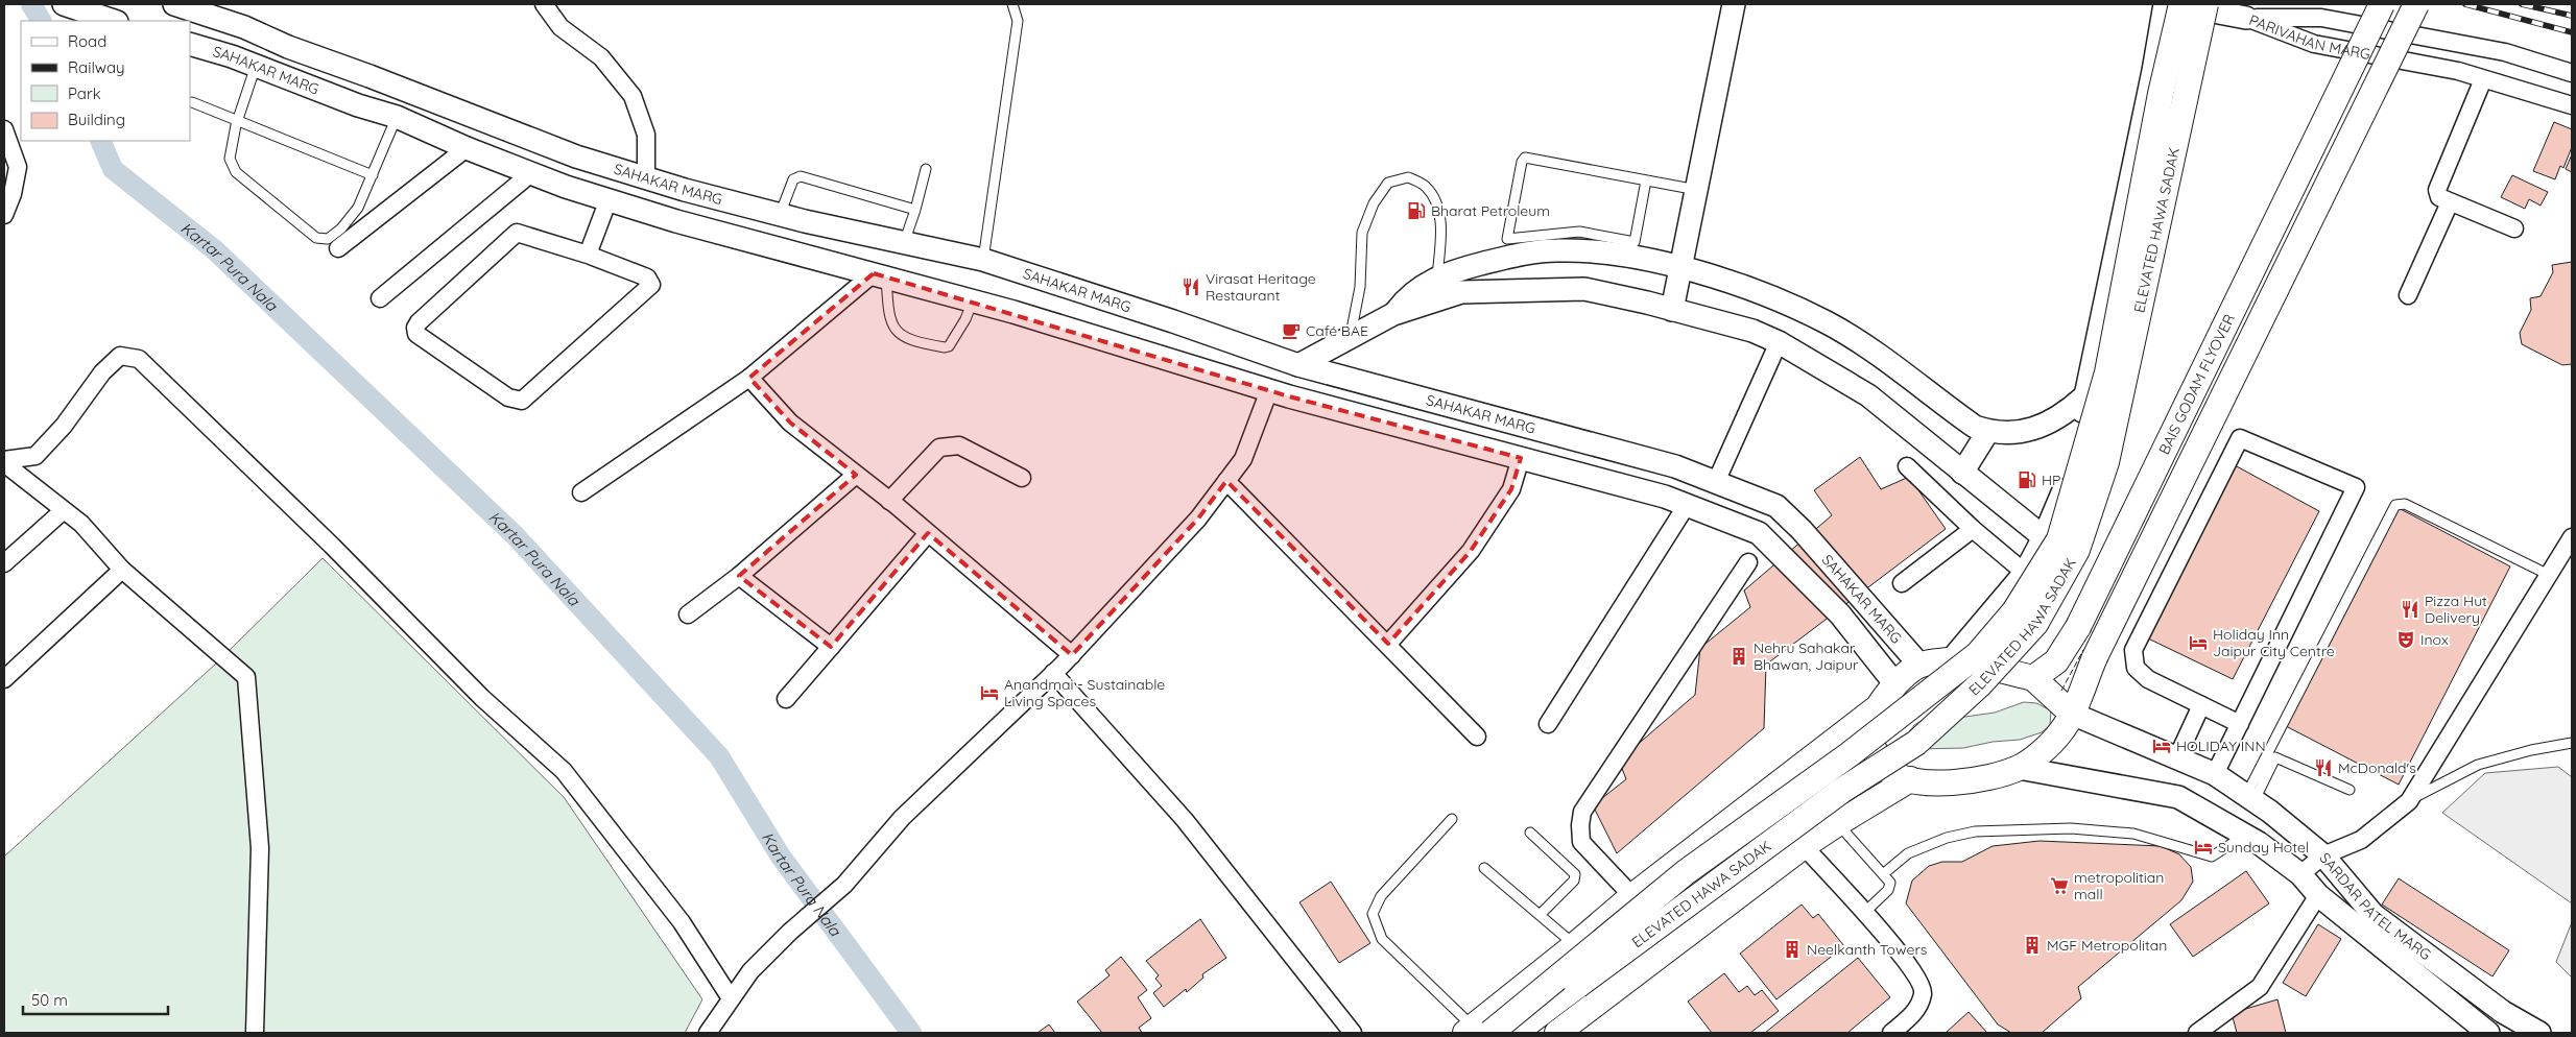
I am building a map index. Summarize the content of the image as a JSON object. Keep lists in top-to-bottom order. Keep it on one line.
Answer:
{"streets":{"main road":["ELEVATED HAWA SADAK","BAIS GODAM FLYOVER"],"street":["PARIVAHAN MARG","SAHAKAR MARG","SARDAR PATEL MARG"]},"crossings":[["SAHAKAR MARG","BAIS GODAM FLYOVER"],["SAHAKAR MARG","SARDAR PATEL MARG"],["BAIS GODAM FLYOVER","SARDAR PATEL MARG"]],"water":["Kartar Pura Nala"],"places":{"fuel station":["Bharat Petroleum","HP"],"restaurant":["Virasat Heritage Restaurant","Pizza Hut Delivery","McDonald's"],"cafe":["Café BAE"],"theatre":["Inox"],"hotel":["Holiday Inn Jaipur City Centre","Anandmai - Sustainable Living Spaces","HOLIDAY INN","Sunday Hotel"],"building":["Nehru Sahakar Bhawan, Jaipur","MGF Metropolitan","Neelkanth Towers"],"supermarket":["metropolitian mall"]},"legend":["Road","Railway","Park","Building"],"scale_bar":"50 m"}
